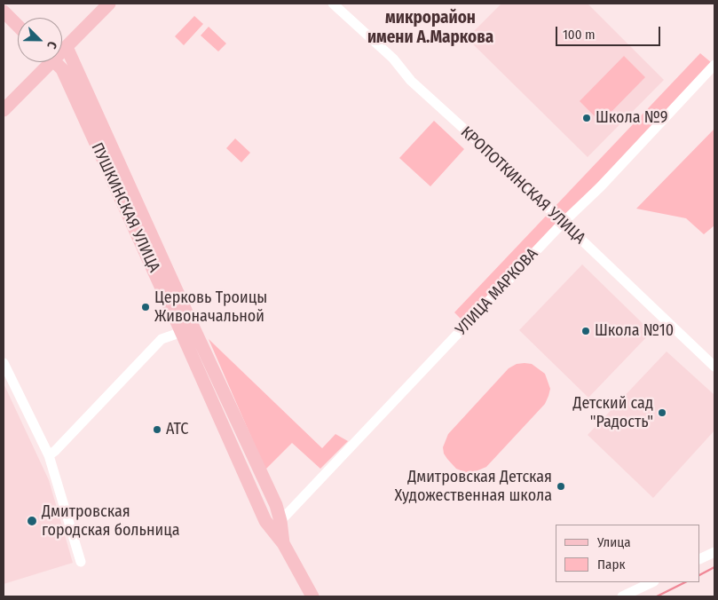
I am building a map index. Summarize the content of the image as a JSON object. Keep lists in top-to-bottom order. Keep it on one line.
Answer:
{"streets":{"main road":["ПУШКИНСКАЯ УЛИЦА"],"street":["КРОПОТКИНСКАЯ УЛИЦА","УЛИЦА МАРКОВА"]},"crossings":[["КРОПОТКИНСКАЯ УЛИЦА","УЛИЦА МАРКОВА"],["ПУШКИНСКАЯ УЛИЦА","УЛИЦА МАРКОВА"]],"districts":["микрорайон имени А.Маркова"],"places":["Школа №9","Церковь Троицы Живоначальной","Школа №10","Детский сад \"Радость\"","АТС","Дмитровская Детская Художественная школа","Дмитровская городская больница"],"legend":["Улица","Парк"],"scale_bar":"100 m","north":"bottom right"}
